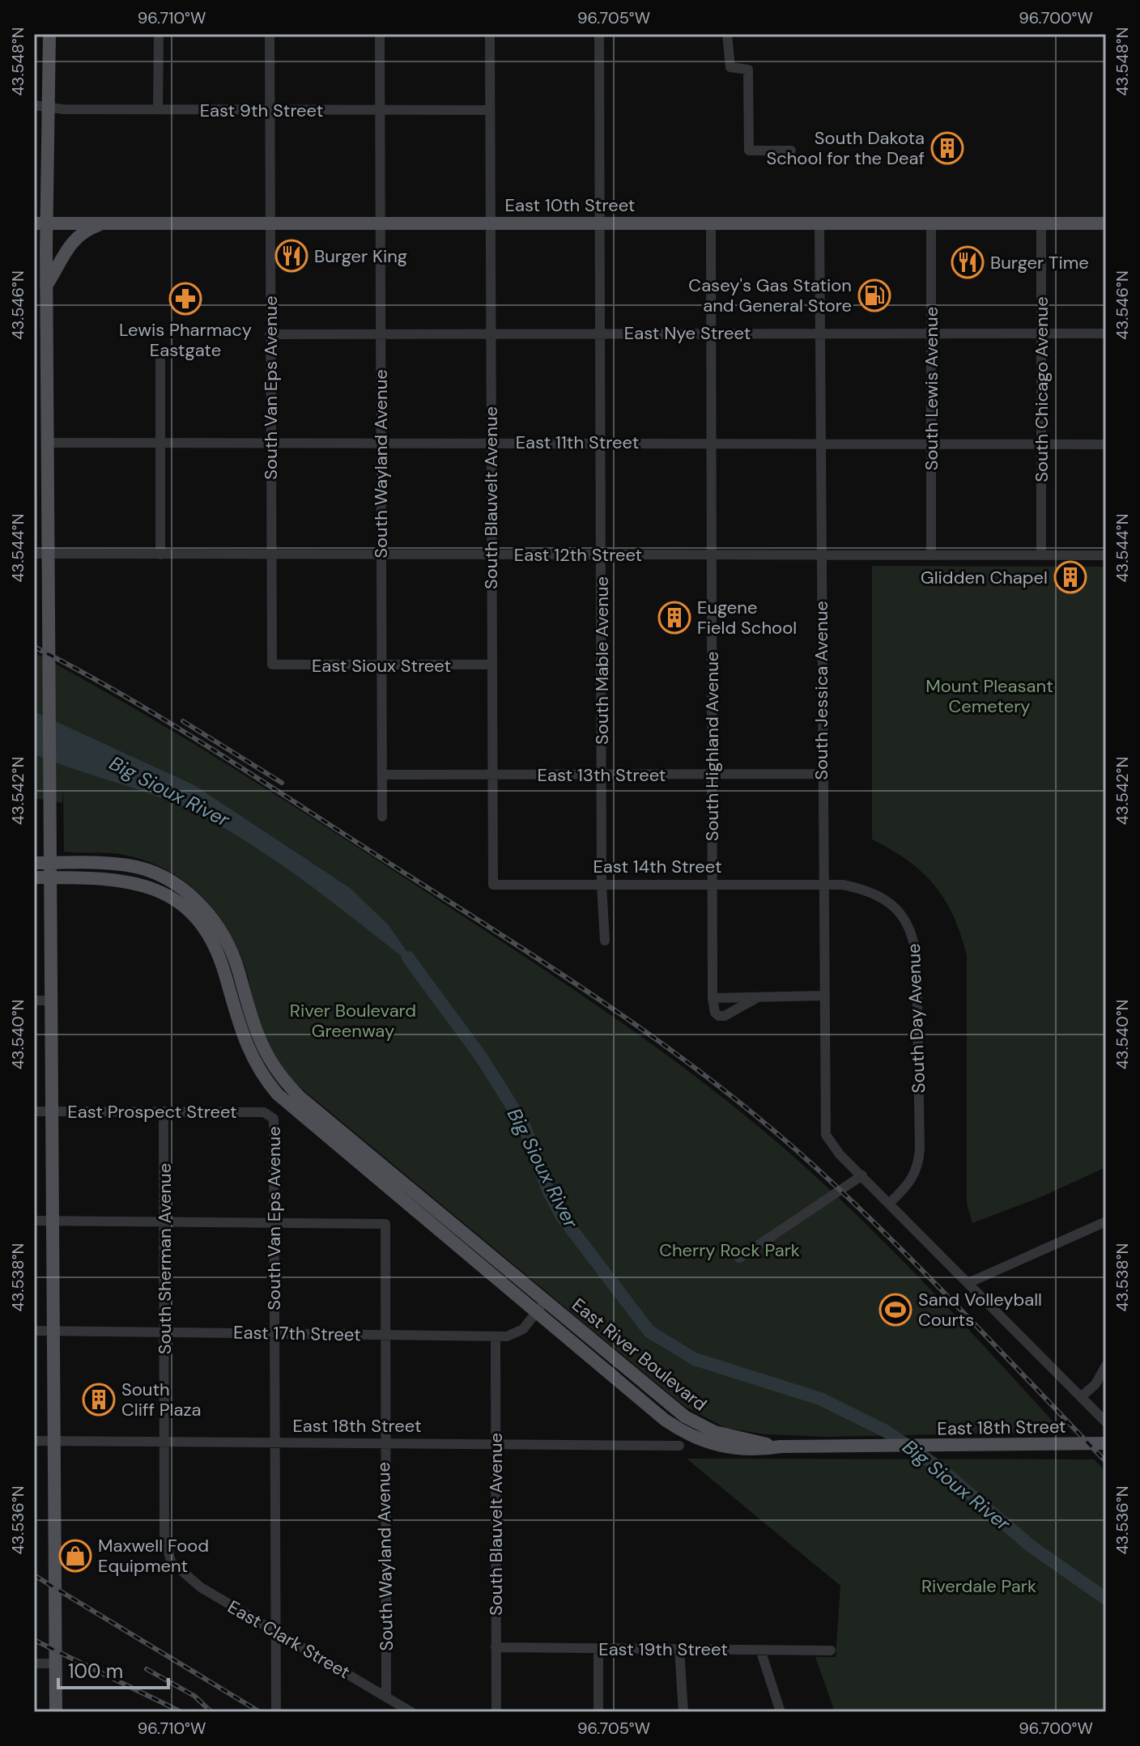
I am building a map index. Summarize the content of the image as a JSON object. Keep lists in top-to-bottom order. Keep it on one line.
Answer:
{"streets":{"main road":["East 10th Street","East River Boulevard","East 18th Street"],"street":["East 9th Street","East Nye Street","South Van Eps Avenue","South Lewis Avenue","South Chicago Avenue","East 11th Street","South Wayland Avenue","South Blauvelt Avenue","East 12th Street","South Mable Avenue","East Sioux Street","South Jessica Avenue","South Highland Avenue","East 13th Street","East 14th Street","South Day Avenue","East Prospect Street","South Sherman Avenue","East 17th Street","East Clark Street","East 19th Street"]},"crossings":[["East 9th Street","South Van Eps Avenue"],["East 9th Street","South Wayland Avenue"],["East 9th Street","South Blauvelt Avenue"],["East 10th Street","South Van Eps Avenue"],["East 10th Street","South Lewis Avenue"],["East 10th Street","South Chicago Avenue"],["East 10th Street","South Wayland Avenue"],["East 10th Street","South Blauvelt Avenue"],["East 10th Street","South Mable Avenue"],["East 10th Street","South Jessica Avenue"],["East 10th Street","South Highland Avenue"],["East Nye Street","South Van Eps Avenue"],["East Nye Street","South Lewis Avenue"],["East Nye Street","South Chicago Avenue"],["East Nye Street","South Wayland Avenue"],["East Nye Street","South Blauvelt Avenue"],["East Nye Street","South Mable Avenue"],["East Nye Street","South Jessica Avenue"],["East Nye Street","South Highland Avenue"],["South Van Eps Avenue","East 11th Street"],["South Van Eps Avenue","South Wayland Avenue"],["South Van Eps Avenue","East 12th Street"],["South Van Eps Avenue","East Sioux Street"],["South Van Eps Avenue","East Prospect Street"],["South Van Eps Avenue","East 17th Street"],["South Van Eps Avenue","East 18th Street"],["South Van Eps Avenue","East Clark Street"],["South Lewis Avenue","East 11th Street"],["South Lewis Avenue","East 12th Street"],["South Chicago Avenue","East 11th Street"],["South Chicago Avenue","East 12th Street"],["East 11th Street","South Wayland Avenue"],["East 11th Street","South Blauvelt Avenue"],["East 11th Street","South Mable Avenue"],["East 11th Street","South Jessica Avenue"],["East 11th Street","South Highland Avenue"],["South Wayland Avenue","East 12th Street"],["South Wayland Avenue","East Sioux Street"],["South Wayland Avenue","East 13th Street"],["South Wayland Avenue","East 17th Street"],["South Wayland Avenue","East 18th Street"],["South Wayland Avenue","East Clark Street"],["South Blauvelt Avenue","East 12th Street"],["South Blauvelt Avenue","East Sioux Street"],["South Blauvelt Avenue","East 13th Street"],["South Blauvelt Avenue","East 14th Street"],["South Blauvelt Avenue","East 17th Street"],["South Blauvelt Avenue","East 18th Street"],["South Blauvelt Avenue","East 19th Street"],["East 12th Street","South Mable Avenue"],["East 12th Street","South Jessica Avenue"],["East 12th Street","South Highland Avenue"],["South Mable Avenue","East 13th Street"],["South Mable Avenue","East 14th Street"],["South Jessica Avenue","East 13th Street"],["South Jessica Avenue","East 14th Street"],["South Jessica Avenue","South Day Avenue"],["South Highland Avenue","East 13th Street"],["South Highland Avenue","East 14th Street"],["East 14th Street","South Day Avenue"],["East Prospect Street","South Sherman Avenue"],["South Sherman Avenue","East 17th Street"],["South Sherman Avenue","East 18th Street"],["South Sherman Avenue","East Clark Street"],["East 17th Street","East River Boulevard"],["East River Boulevard","East 18th Street"]],"water":["Big Sioux River"],"parks":["Mount Pleasant Cemetery","River Boulevard Greenway","Cherry Rock Park","Riverdale Park"],"places":{"building":["South Dakota School for the Deaf","Glidden Chapel","Eugene Field School","South Cliff Plaza"],"restaurant":["Burger King","Burger Time"],"fuel station":["Casey's Gas Station and General Store"],"pharmacy":["Lewis Pharmacy Eastgate"],"sports":["Sand Volleyball Courts"],"shop":["Maxwell Food Equipment"]},"scale_bar":"100 m","coordinates":["96.710°W","96.705°W","96.700°W","43.548°N","43.546°N","43.544°N","43.542°N","43.540°N","43.538°N","43.536°N"]}
